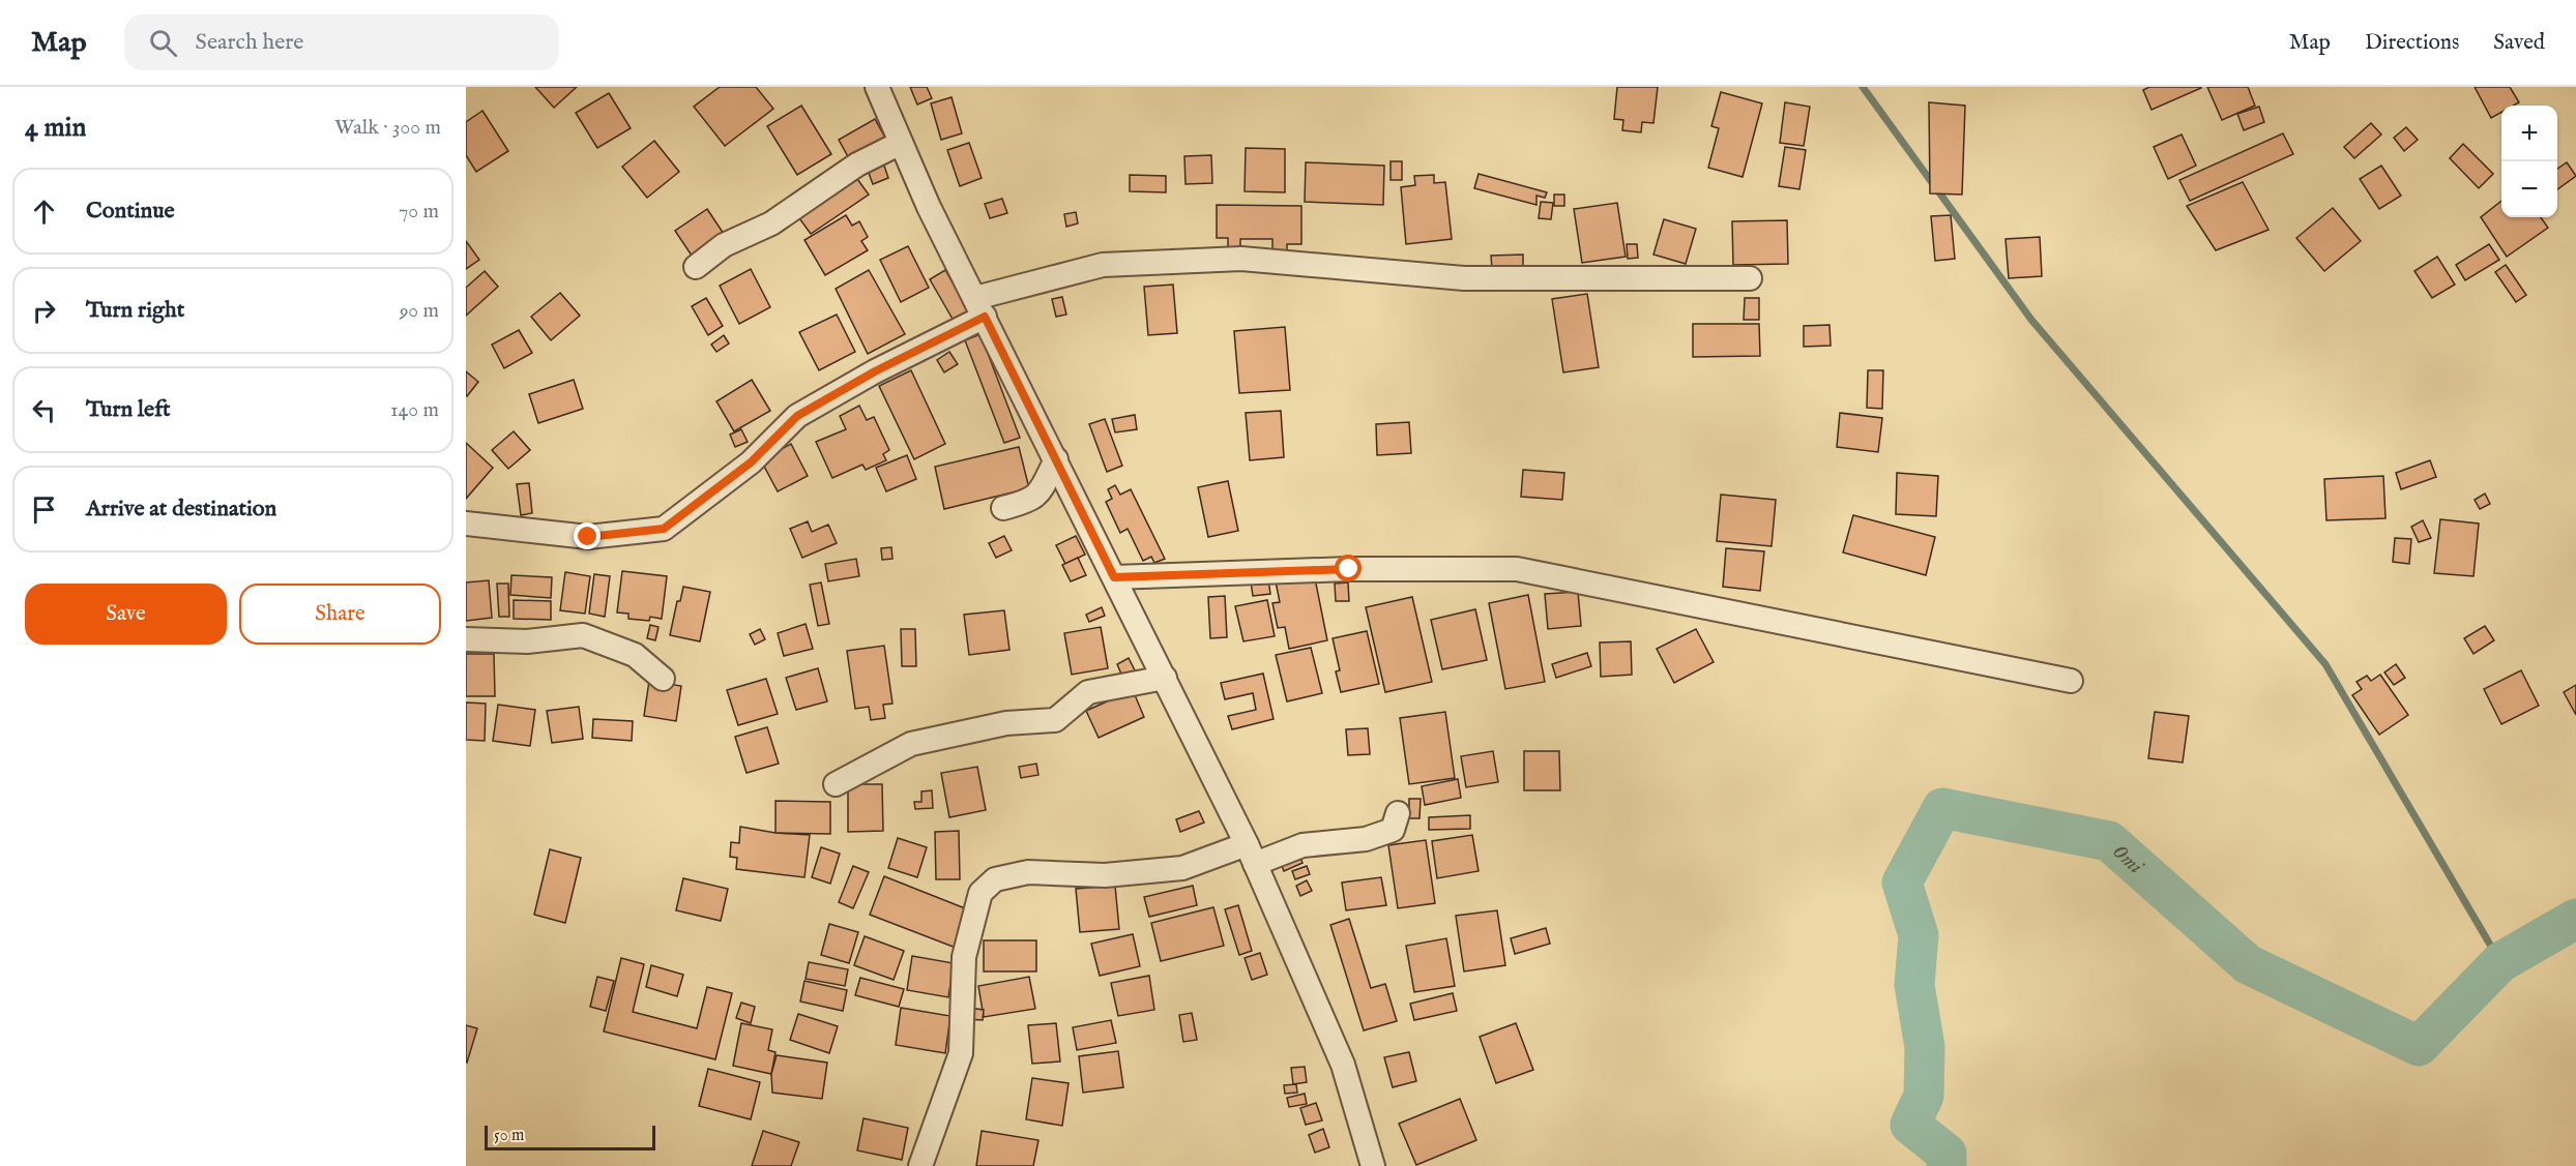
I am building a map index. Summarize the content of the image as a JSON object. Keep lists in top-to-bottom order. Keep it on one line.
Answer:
{"water":["Omi"],"scale_bar":"50 m","page":{"header":"Map","search":"Search here","nav":["Map","Directions","Saved"],"heading":["4 min","Walk · 300 m"],"map_buttons":["+","−"],"list":[["Continue","70 m"],["Turn right","90 m"],["Turn left","140 m"],"Arrive at destination"],"buttons":["Save","Share"],"scale":"50 m"}}
